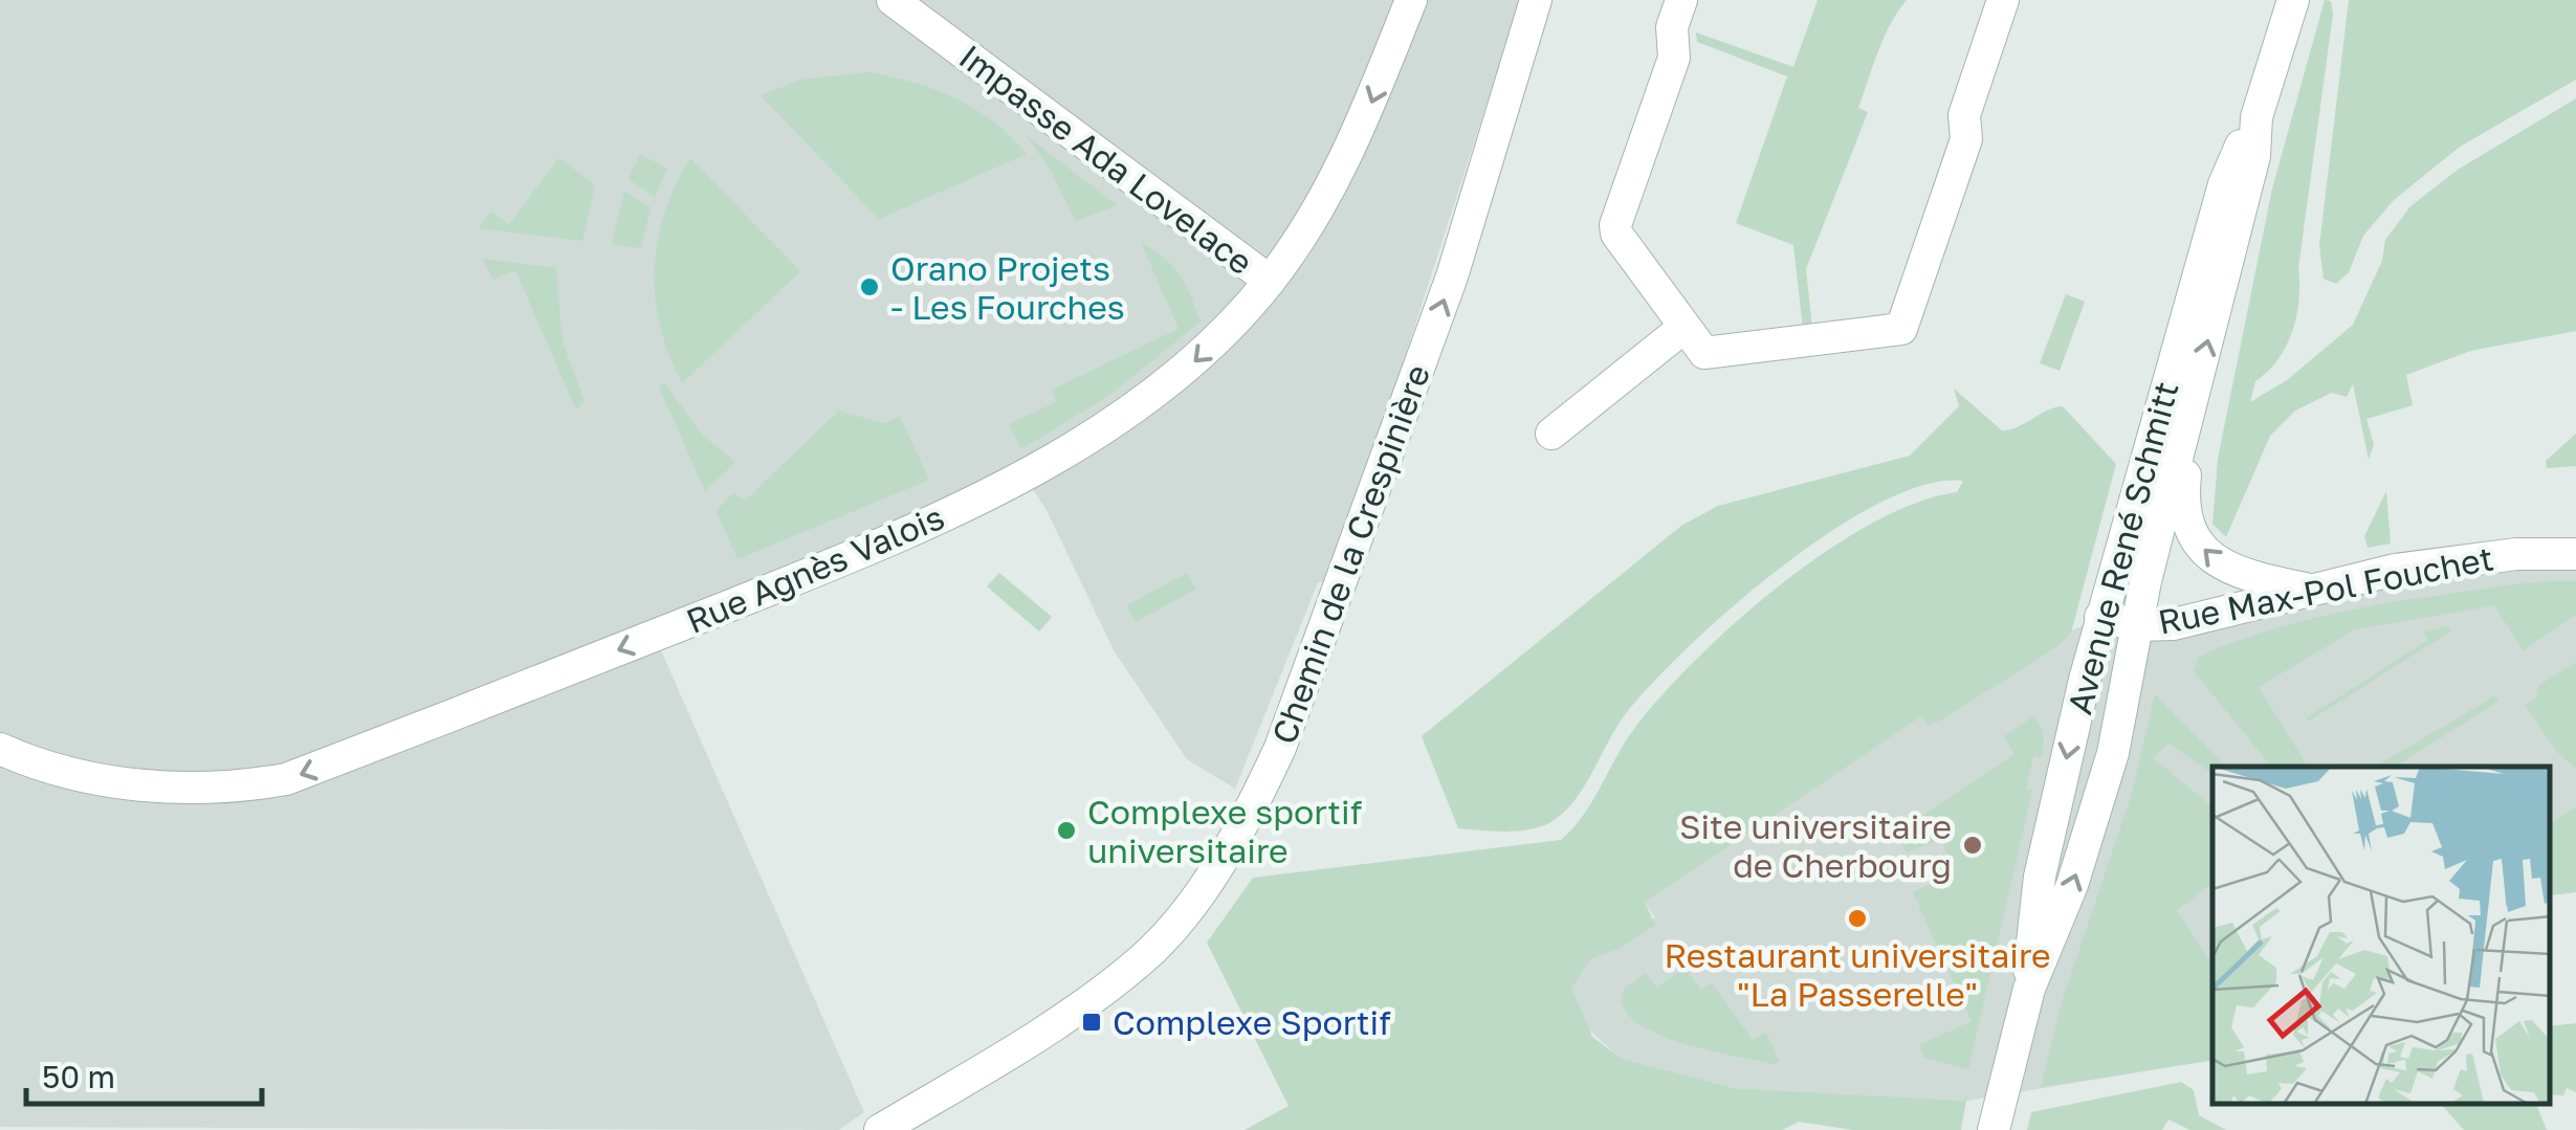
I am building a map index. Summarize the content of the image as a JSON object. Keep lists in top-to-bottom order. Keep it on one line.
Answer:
{"streets":{"street":["Impasse Ada Lovelace","Avenue René Schmitt","Chemin de la Crespinière","Rue Agnès Valois","Rue Max-Pol Fouchet"]},"crossings":[["Impasse Ada Lovelace","Rue Agnès Valois"],["Avenue René Schmitt","Rue Max-Pol Fouchet"]],"one_way":["Chemin de la Crespinière","Rue Agnès Valois"],"places":{"other":["Orano Projets - Les Fourches","Complexe sportif universitaire","Site universitaire de Cherbourg","Restaurant universitaire \"La Passerelle\""],"transit":["Complexe Sportif"]},"scale_bar":"50 m"}
